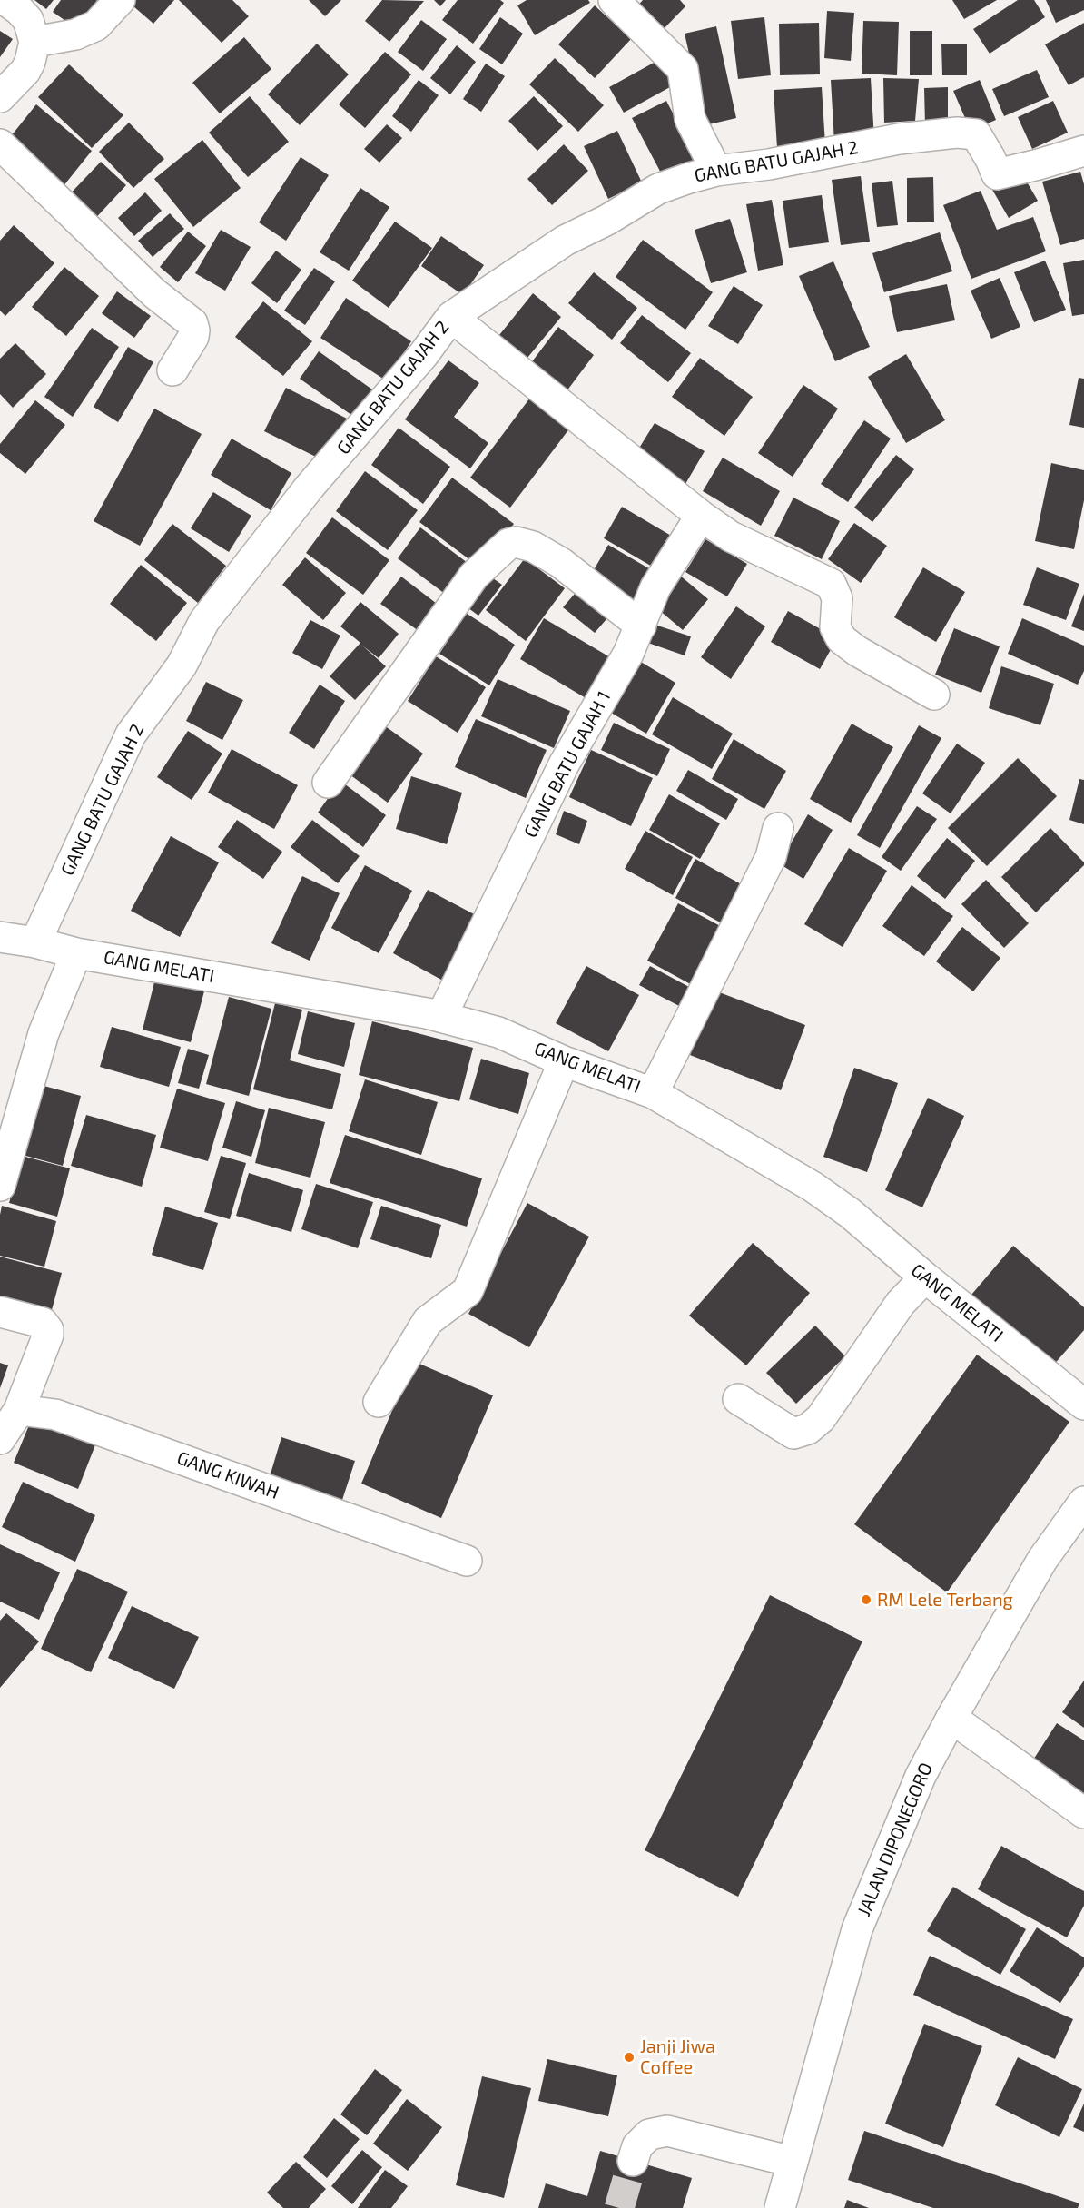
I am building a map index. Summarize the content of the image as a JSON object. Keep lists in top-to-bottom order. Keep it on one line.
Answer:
{"streets":{"street":["GANG BATU GAJAH 2","GANG BATU GAJAH 1","GANG MELATI","GANG KIWAH","JALAN DIPONEGORO"]},"crossings":[["GANG BATU GAJAH 2","GANG MELATI"],["GANG BATU GAJAH 1","GANG MELATI"]],"places":["RM Lele Terbang","Janji Jiwa Coffee"]}
